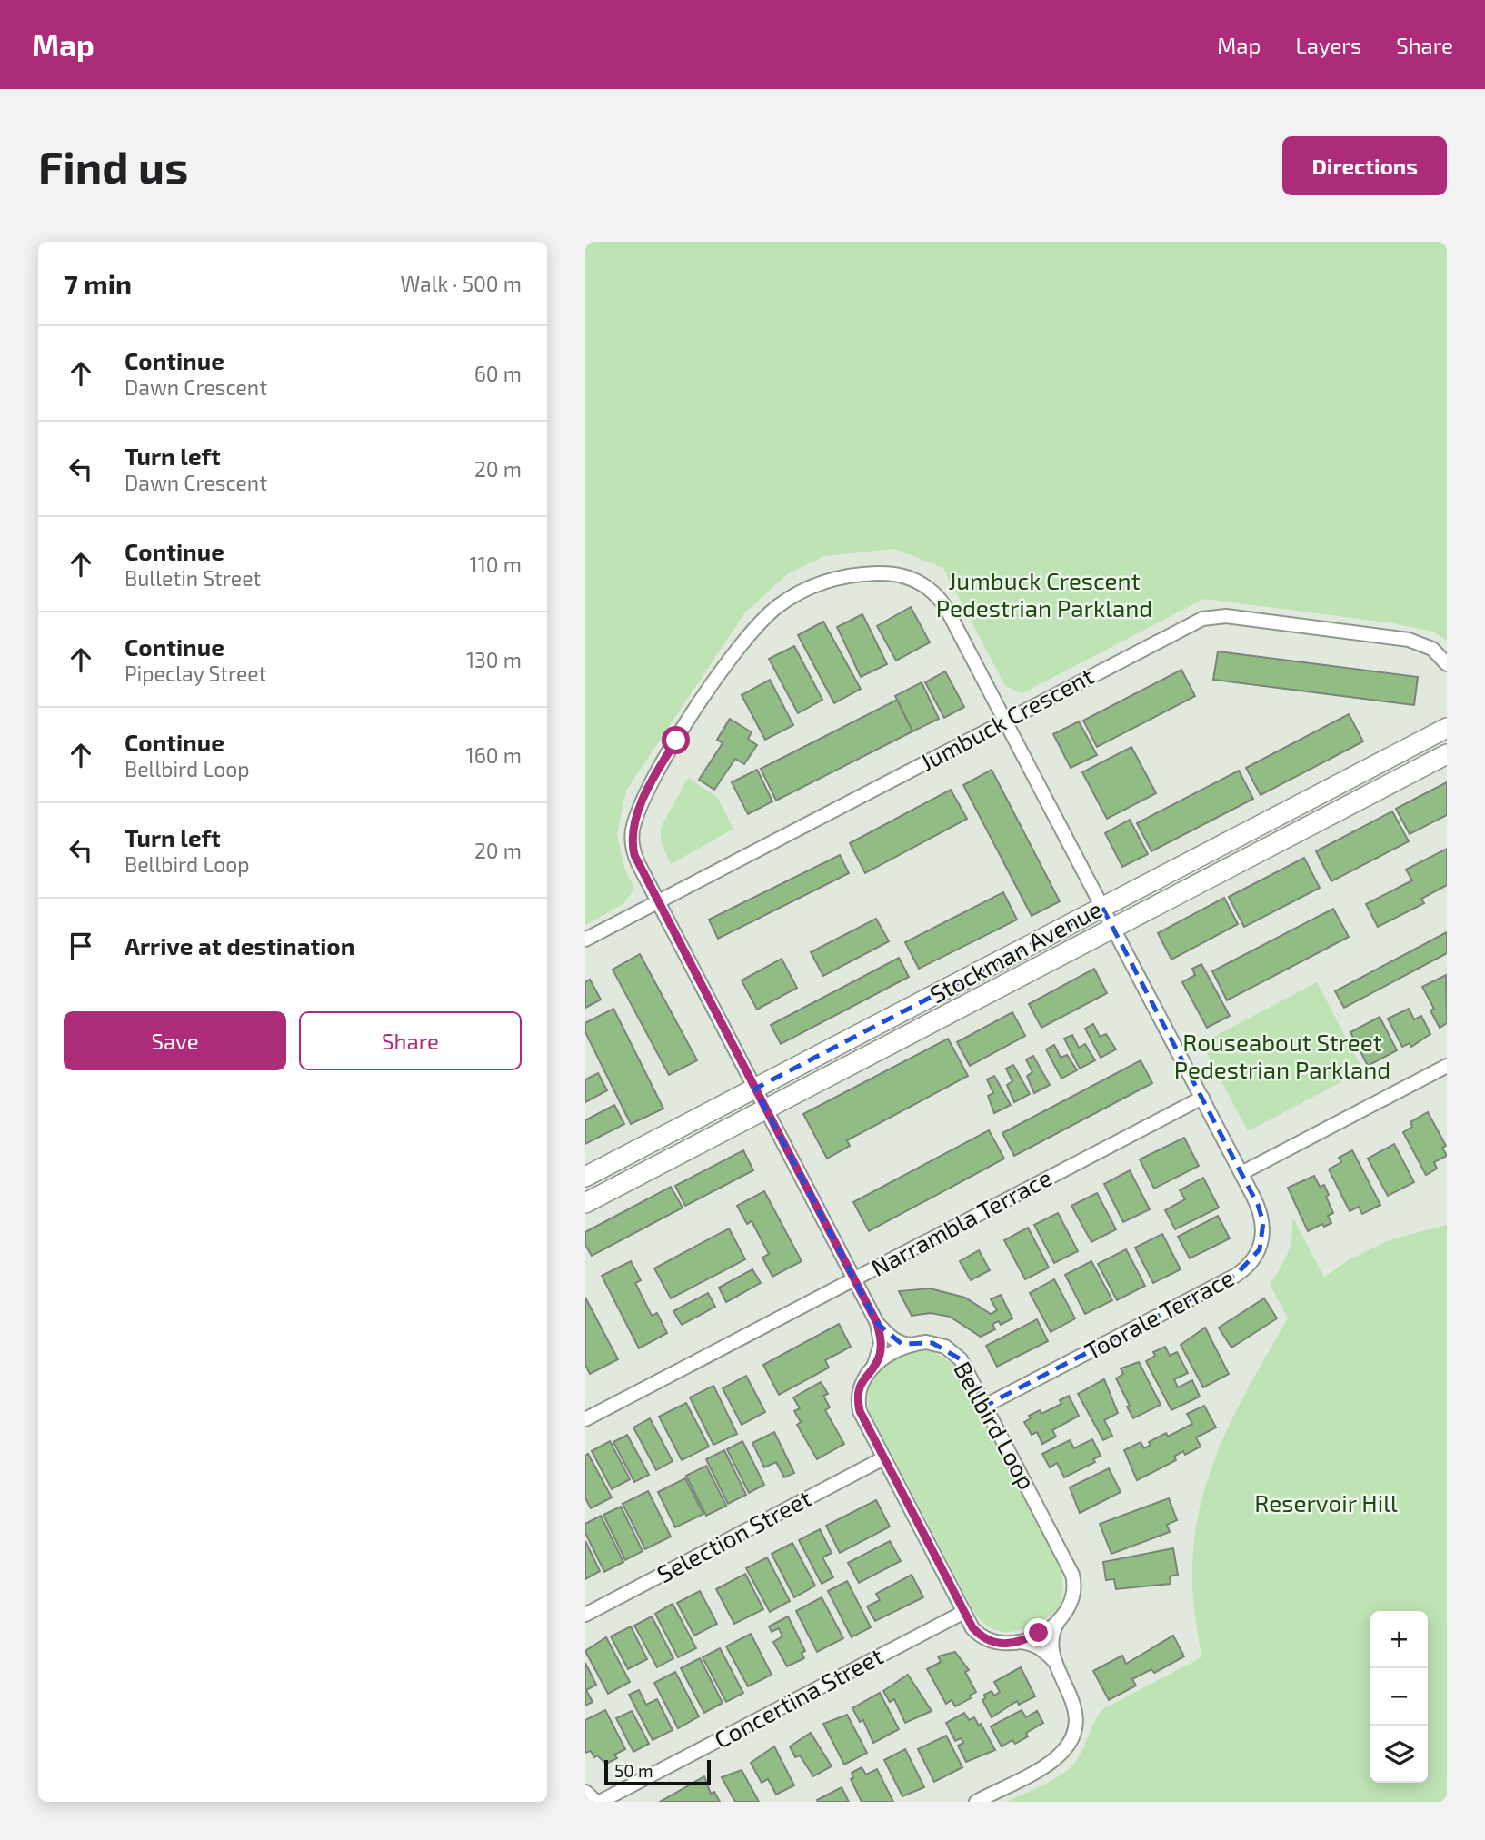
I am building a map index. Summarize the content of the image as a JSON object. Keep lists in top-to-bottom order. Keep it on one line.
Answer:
{"streets":{"street":["Jumbuck Crescent","Stockman Avenue","Narrambla Terrace","Toorale Terrace","Bellbird Loop","Selection Street","Concertina Street"]},"crossings":[["Jumbuck Crescent","Toorale Terrace"],["Stockman Avenue","Toorale Terrace"],["Narrambla Terrace","Toorale Terrace"],["Toorale Terrace","Bellbird Loop"]],"parks":["Jumbuck Crescent Pedestrian Parkland","Rouseabout Street Pedestrian Parkland","Reservoir Hill"],"scale_bar":"50 m","page":{"header":"Map","nav":["Map","Layers","Share"],"buttons":["Directions",["Save","Share"]],"title":"Find us","heading":["7 min","Walk · 500 m"],"list":[["Continue","Dawn Crescent","60 m"],["Turn left","Dawn Crescent","20 m"],["Continue","Bulletin Street","110 m"],["Continue","Pipeclay Street","130 m"],["Continue","Bellbird Loop","160 m"],["Turn left","Bellbird Loop","20 m"],"Arrive at destination"],"map_buttons":["+","−"],"scale":"50 m"}}
